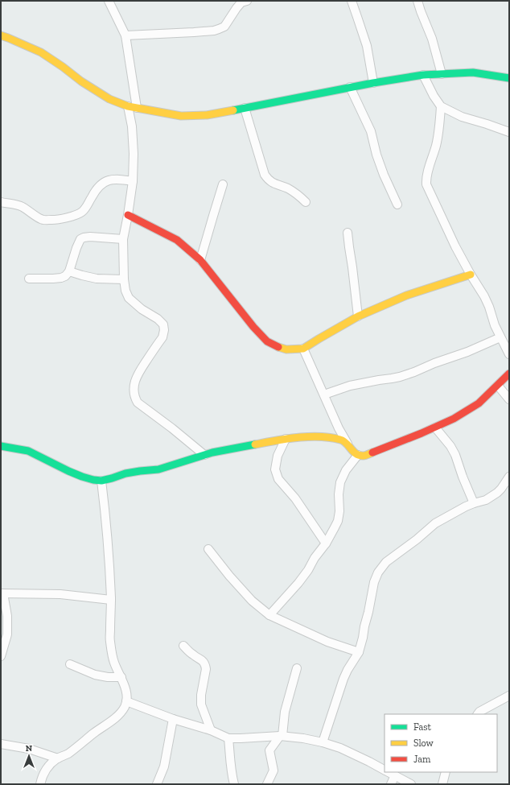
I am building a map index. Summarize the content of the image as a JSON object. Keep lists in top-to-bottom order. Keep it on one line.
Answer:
{"legend":["Fast","Slow","Jam"],"north":"top"}
